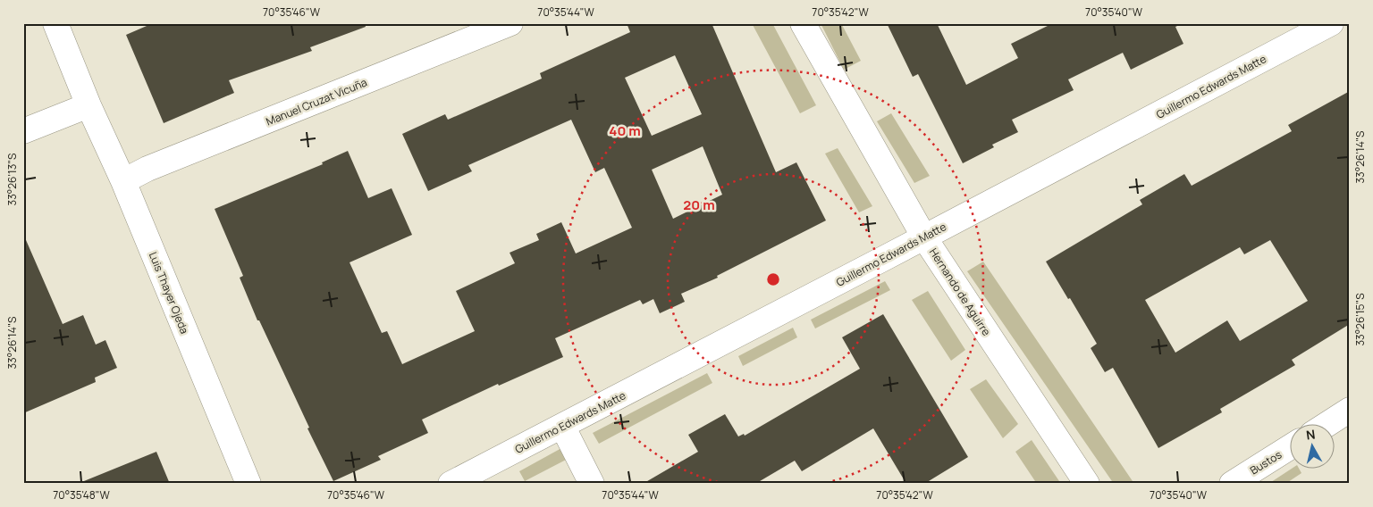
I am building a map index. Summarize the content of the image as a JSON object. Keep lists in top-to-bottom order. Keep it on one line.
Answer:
{"streets":{"street":["Guillermo Edwards Matte","Manuel Cruzat Vicuña","Hernando de Aguirre","Luis Thayer Ojeda","Bustos"]},"crossings":[["Guillermo Edwards Matte","Hernando de Aguirre"],["Manuel Cruzat Vicuña","Luis Thayer Ojeda"]],"north":"top","coordinates":["70°35'46\"W","70°35'44\"W","70°35'42\"W","70°35'40\"W","33°26'14\"S","33°26'13\"S","33°26'15\"S","70°35'48\"W"],"rings":["40 m","20 m"]}
